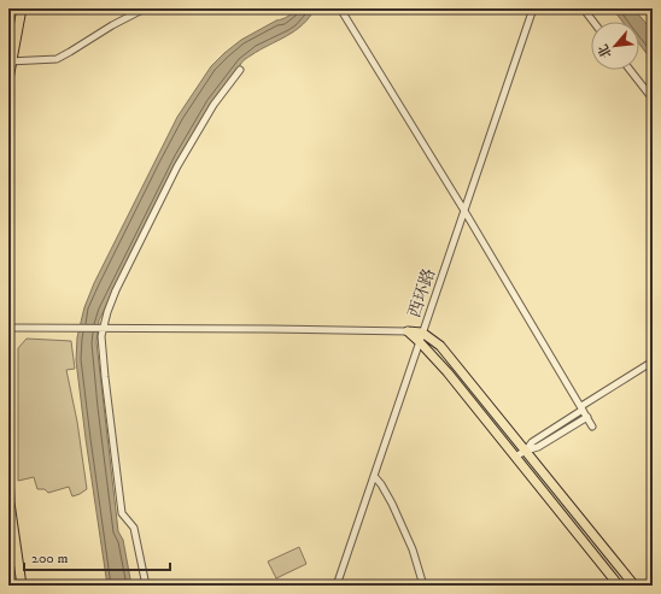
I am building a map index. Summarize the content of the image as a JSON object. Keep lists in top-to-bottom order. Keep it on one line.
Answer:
{"streets":{"street":["西环路"]},"scale_bar":"200 m","north":"bottom left"}
